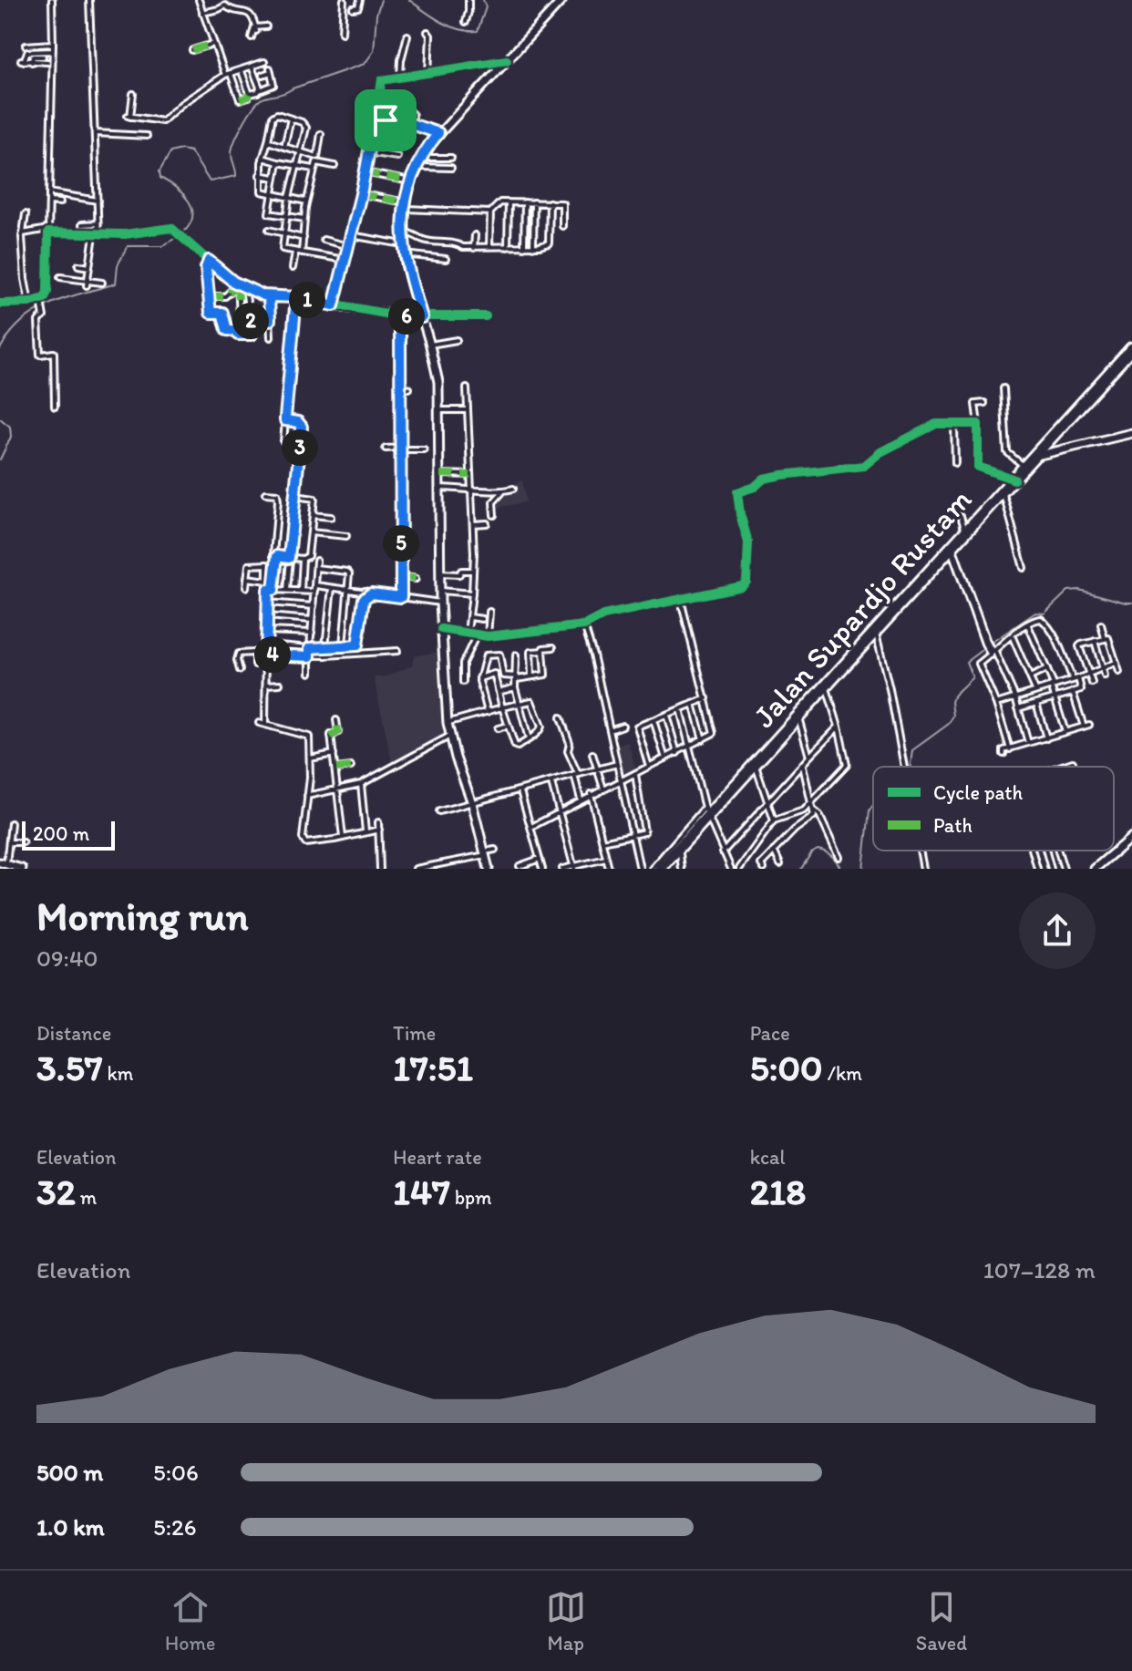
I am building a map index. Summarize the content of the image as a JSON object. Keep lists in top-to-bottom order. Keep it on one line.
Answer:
{"streets":{"highway":["Jalan Supardjo Rustam"]},"legend":["Cycle path","Path"],"scale_bar":"200 m","page":{"pins":["1","6","2","3","5","4"],"scale":"200 m","heading":["Morning run","09:40"],"stats":[["Distance","3.57 km"],["Time","17:51"],["Pace","5:00 /km"],["Elevation","32 m"],["Heart rate","147 bpm"],["kcal","218"]],"chart":["Elevation","107–128 m"],"list":[{"name":"500 m","note":"5:06"},{"name":"1.0 km","note":"5:26"}],"tabs":["Home","Map","Saved"]}}
